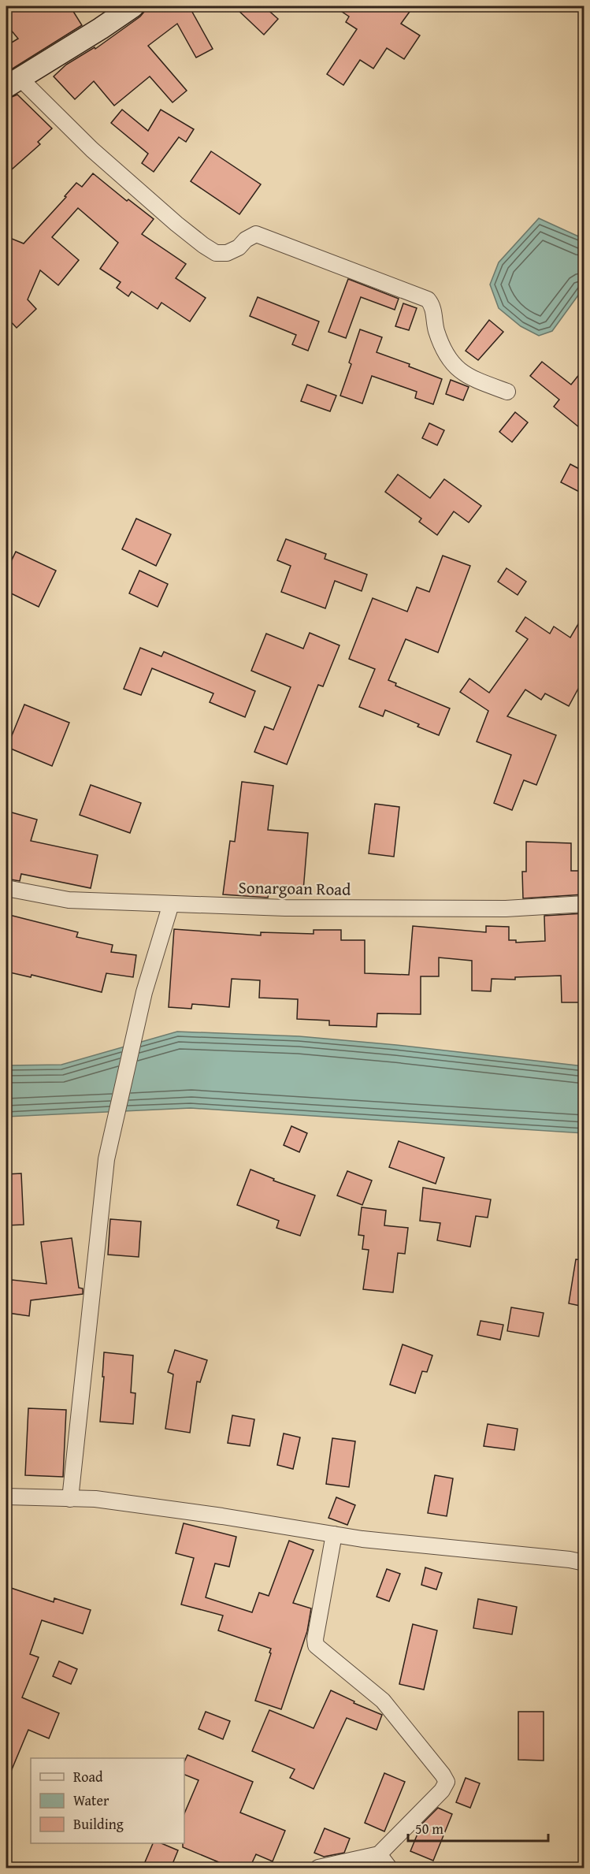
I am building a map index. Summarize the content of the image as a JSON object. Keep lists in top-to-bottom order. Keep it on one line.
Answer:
{"streets":{"street":["Sonargoan Road"]},"legend":["Road","Water","Building"],"scale_bar":"50 m"}
